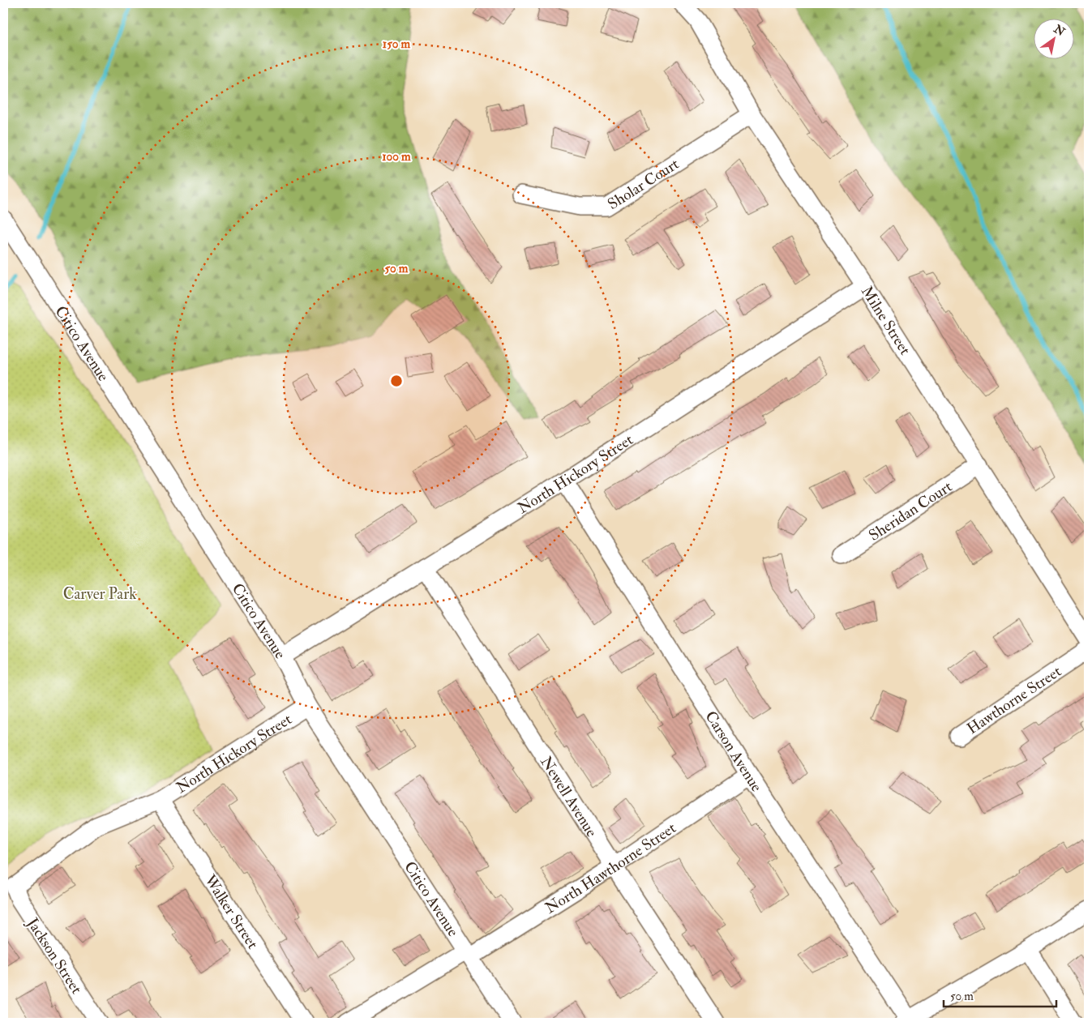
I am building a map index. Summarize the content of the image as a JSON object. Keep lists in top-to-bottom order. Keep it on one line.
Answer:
{"streets":{"street":["Sholar Court","Milne Street","Citico Avenue","North Hickory Street","Sheridan Court","Hawthorne Street","Carson Avenue","Newell Avenue","North Hawthorne Street","Walker Street","Jackson Street"]},"crossings":[["Sholar Court","Milne Street"],["Milne Street","North Hickory Street"],["Milne Street","Sheridan Court"],["Citico Avenue","North Hickory Street"],["Citico Avenue","North Hawthorne Street"],["North Hickory Street","Carson Avenue"],["North Hickory Street","Newell Avenue"],["North Hickory Street","Walker Street"],["North Hickory Street","Jackson Street"],["Carson Avenue","North Hawthorne Street"],["Newell Avenue","North Hawthorne Street"]],"parks":["Carver Park"],"scale_bar":"50 m","north":"top right","rings":["150 m","100 m","50 m"]}
